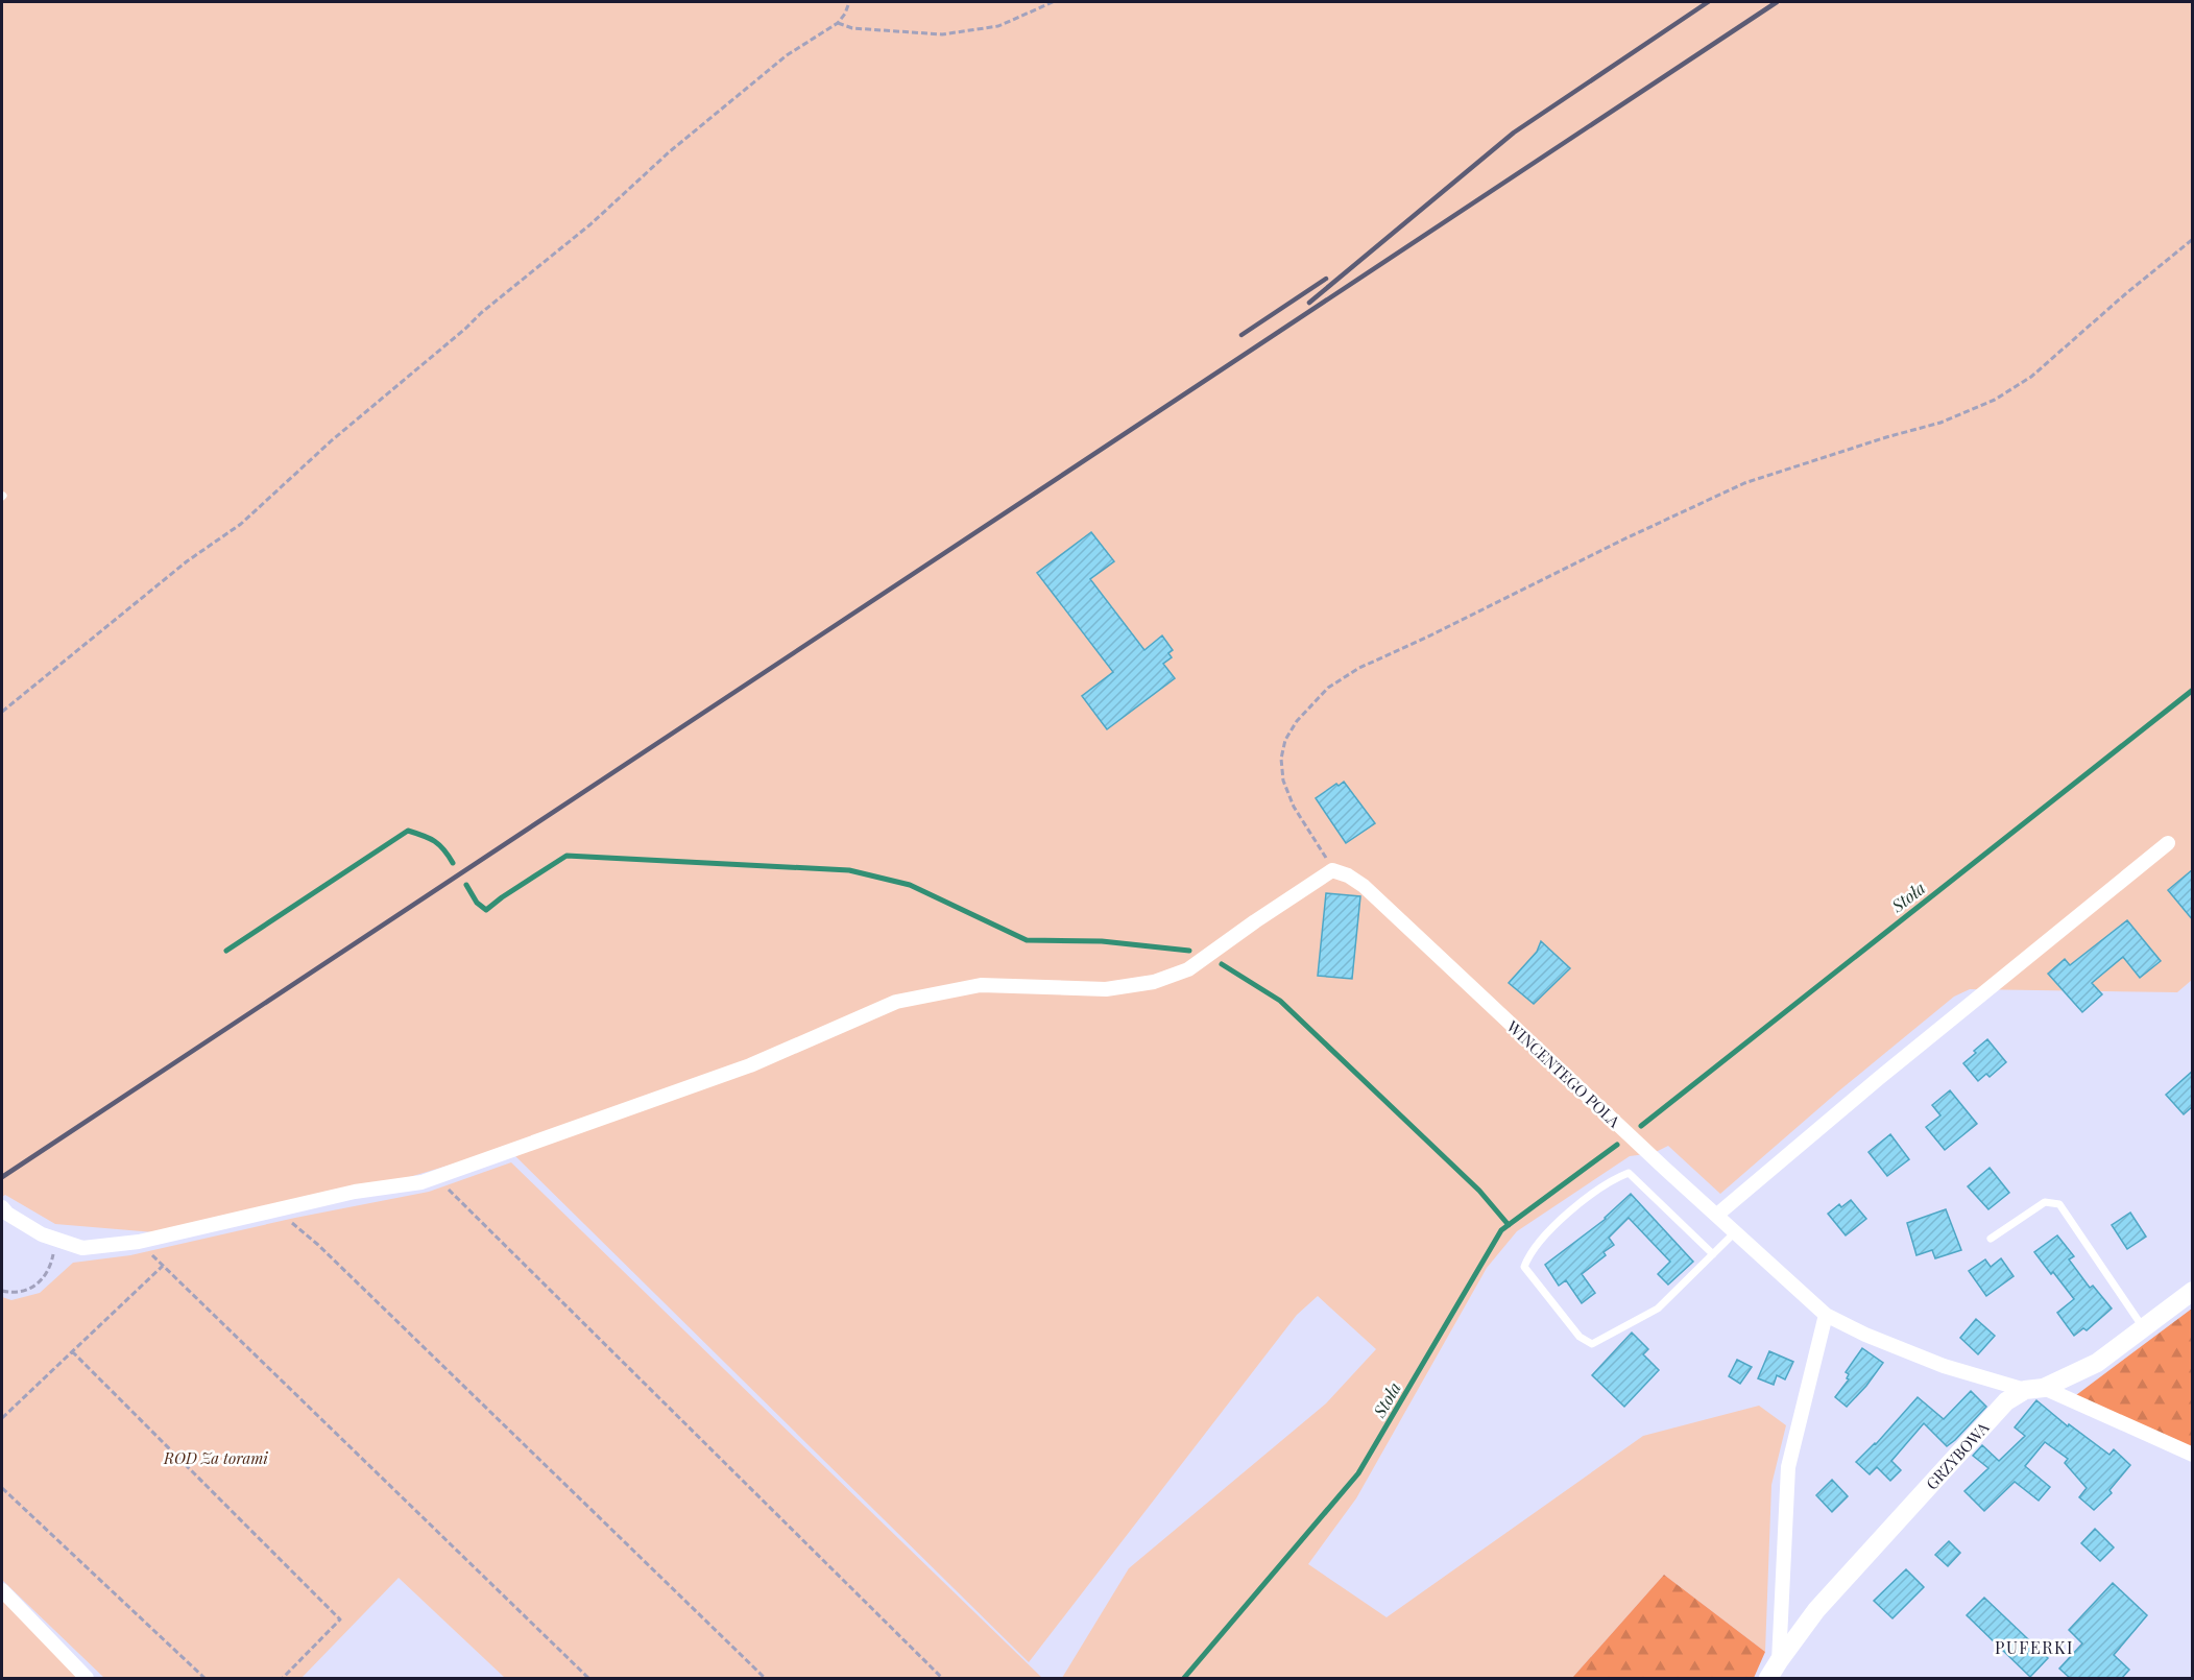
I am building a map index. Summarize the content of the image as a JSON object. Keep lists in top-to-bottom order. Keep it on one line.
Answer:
{"streets":{"street":["WINCENTEGO POLA","GRZYBOWA"]},"crossings":[["WINCENTEGO POLA","GRZYBOWA"]],"districts":["PUFERKI"],"water":["Stoła"],"parks":["ROD Za torami"]}
